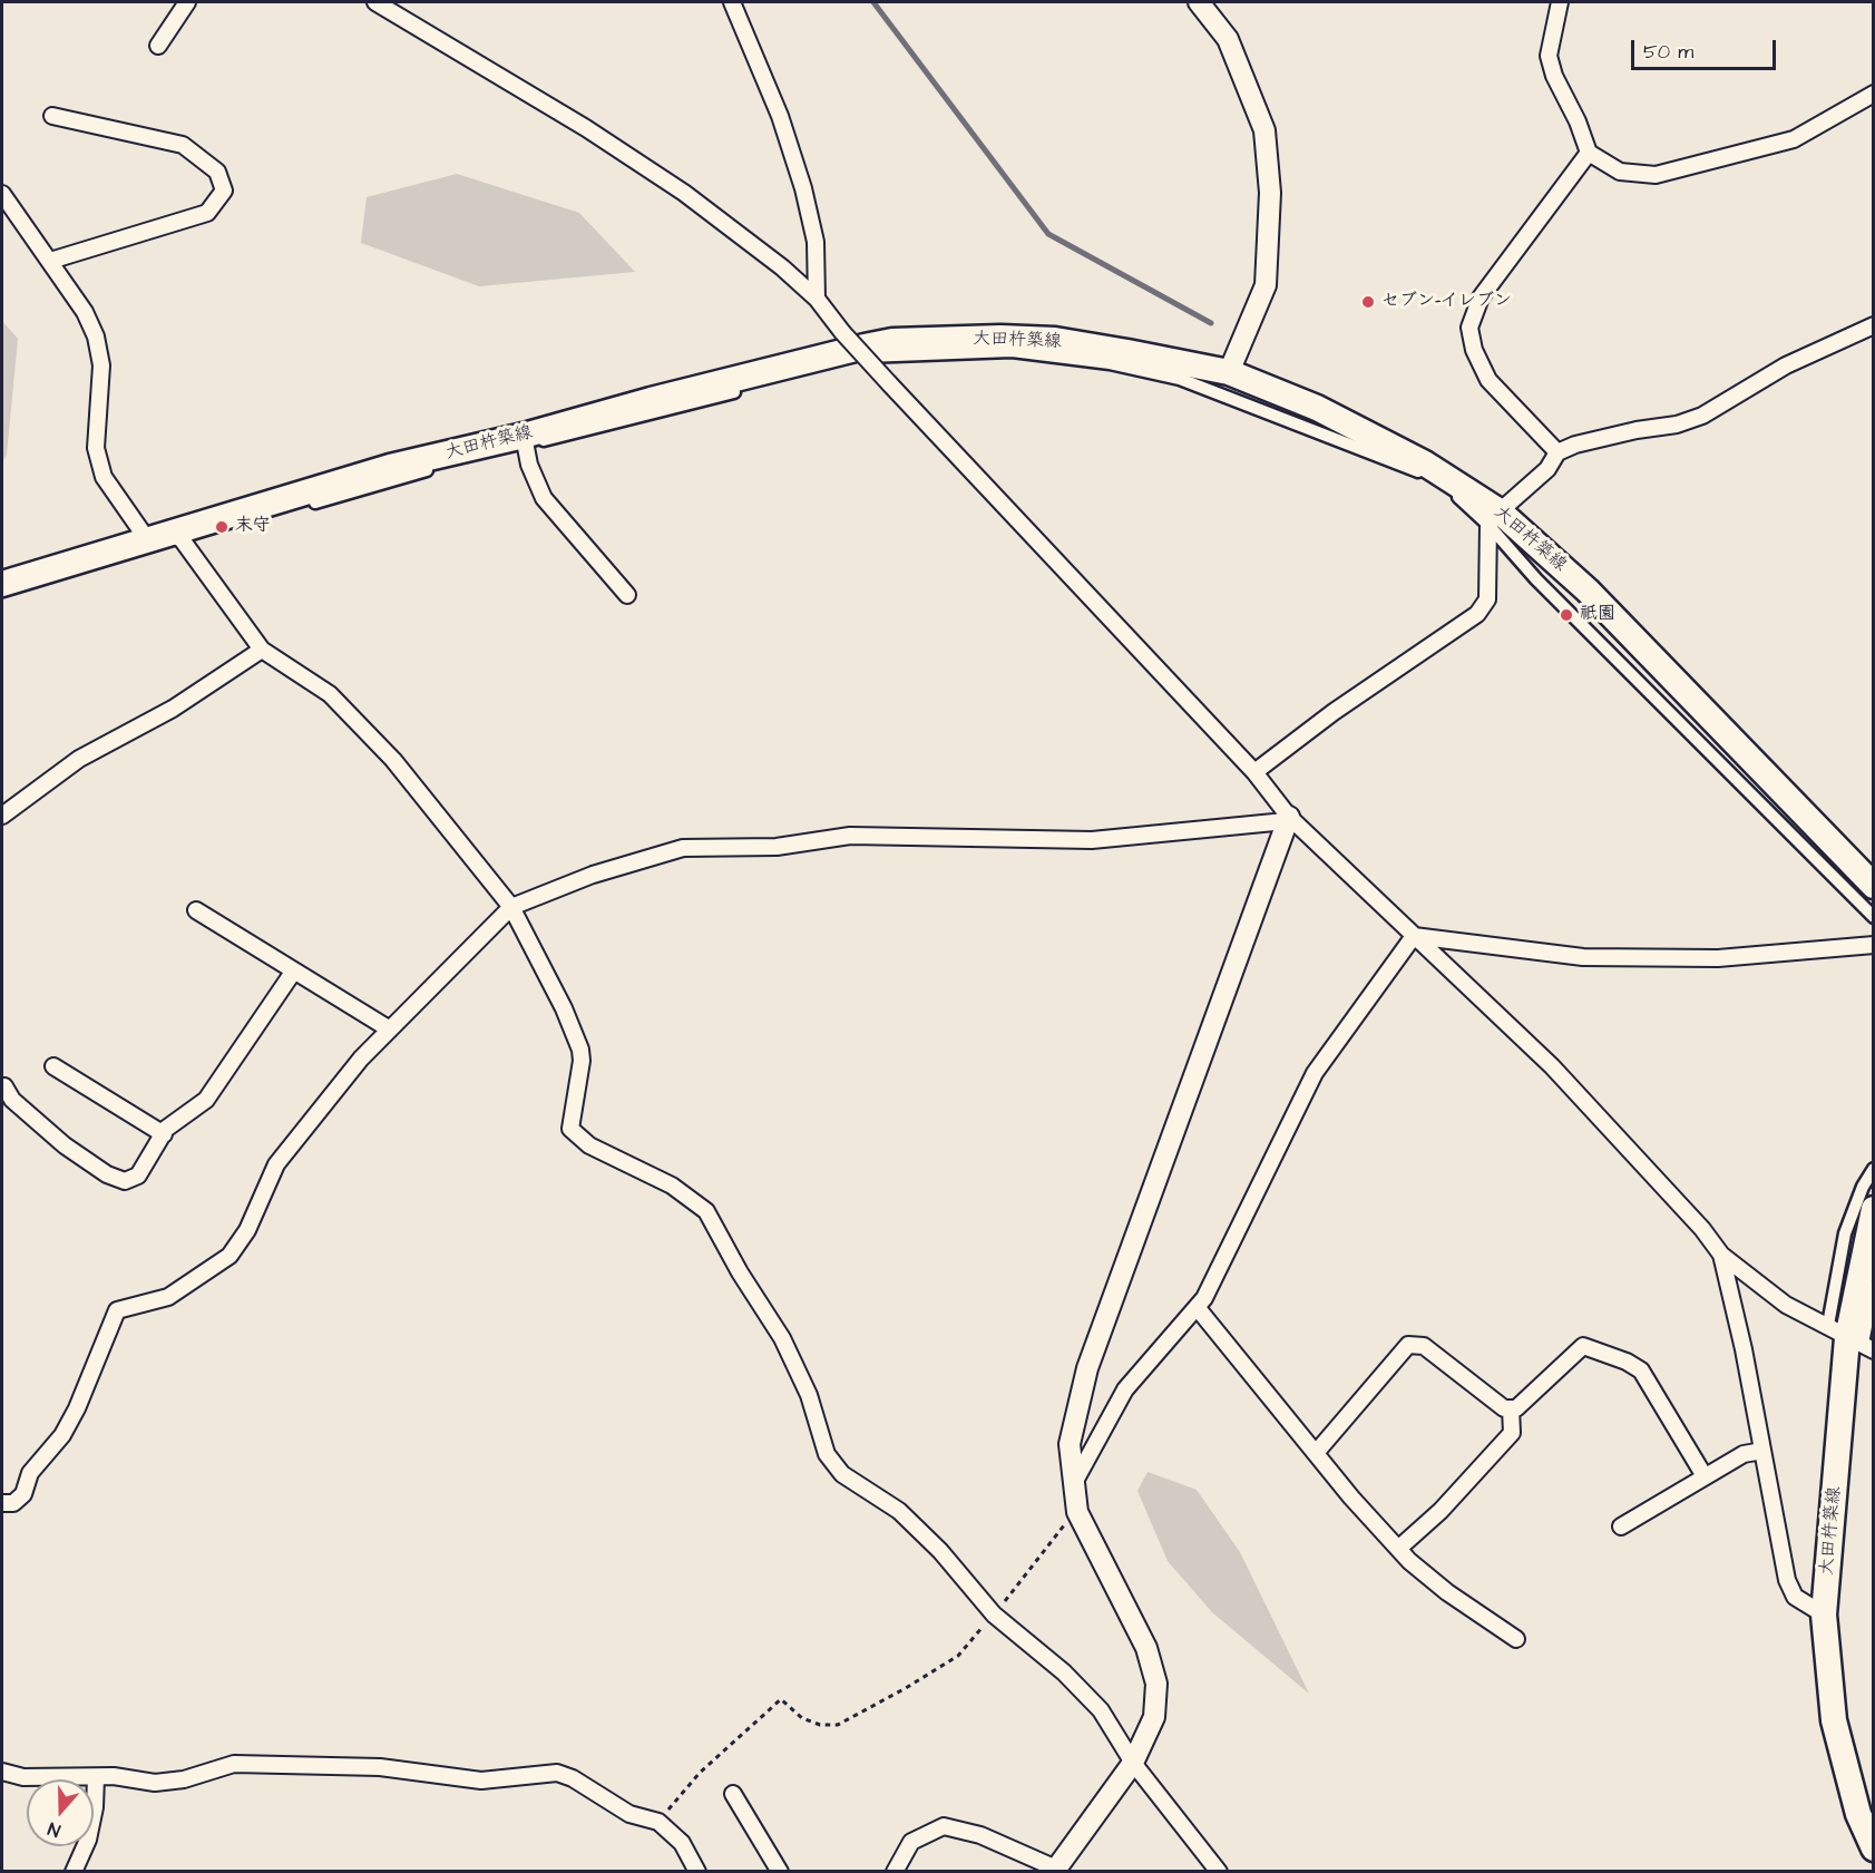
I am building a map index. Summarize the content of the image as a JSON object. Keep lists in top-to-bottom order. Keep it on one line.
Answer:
{"streets":{"main road":["大田杵築線"]},"places":["セブン-イレブン","末守","祇園"],"scale_bar":"50 m","north":"bottom"}
